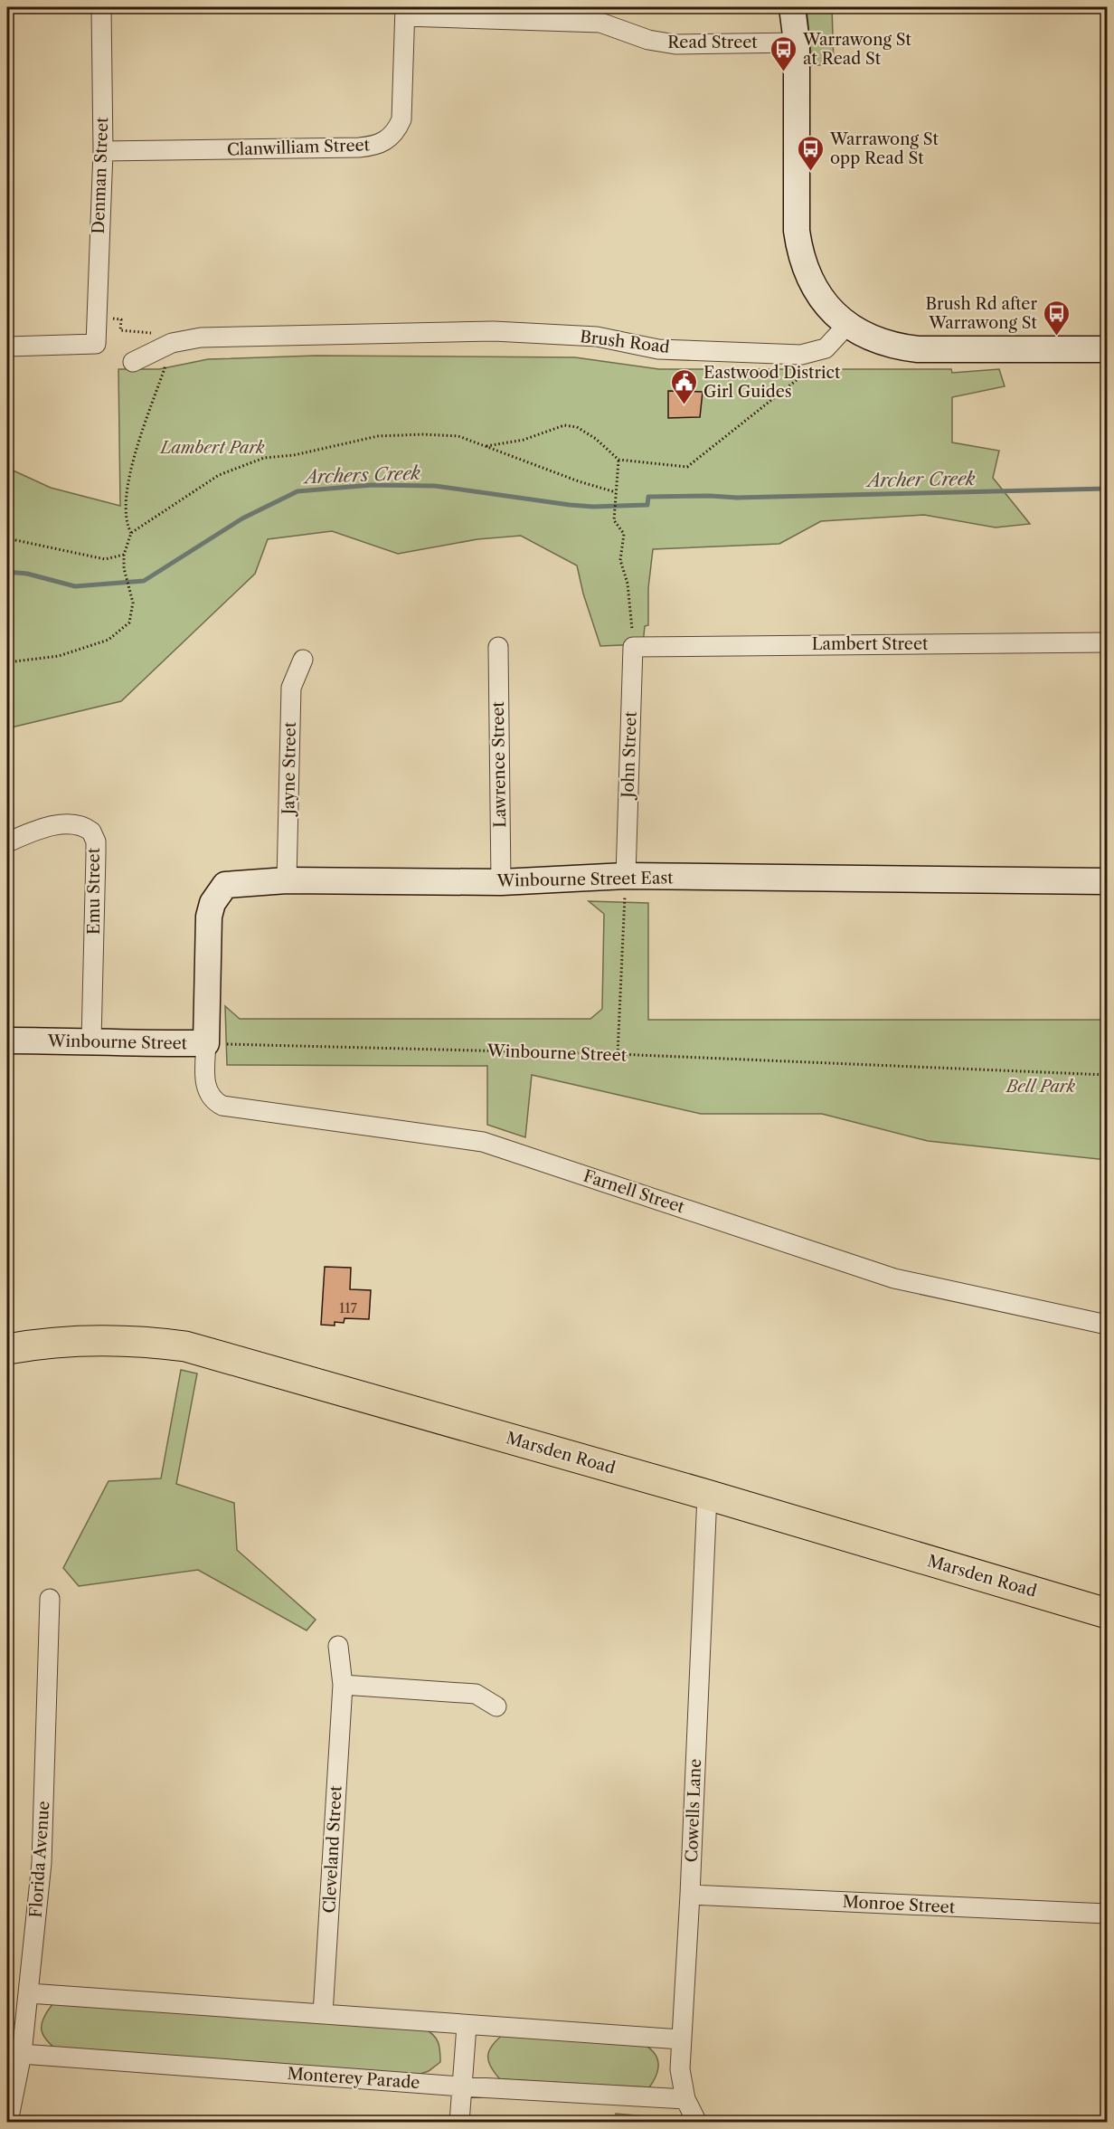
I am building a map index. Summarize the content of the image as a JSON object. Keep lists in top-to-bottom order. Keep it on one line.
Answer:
{"streets":{"main road":["Marsden Road"],"street":["Read Street","Clanwilliam Street","Denman Street","Brush Road","Lambert Street","John Street","Lawrence Street","Jayne Street","Winbourne Street East","Emu Street","Winbourne Street","Farnell Street","Cowells Lane","Cleveland Street","Florida Avenue","Monroe Street","Monterey Parade"]},"crossings":[["Read Street","Clanwilliam Street"],["Clanwilliam Street","Denman Street"],["Lambert Street","John Street"],["John Street","Winbourne Street East"],["Lawrence Street","Winbourne Street East"],["Jayne Street","Winbourne Street East"],["Winbourne Street East","Winbourne Street"],["Winbourne Street East","Farnell Street"],["Emu Street","Winbourne Street"],["Winbourne Street","Farnell Street"],["Marsden Road","Cowells Lane"],["Cowells Lane","Monroe Street"],["Cowells Lane","Monterey Parade"],["Florida Avenue","Monterey Parade"]],"water":["Archers Creek","Archer Creek"],"parks":["Lambert Park","Bell Park"],"places":{"bus stop":["Warrawong St at Read St","Warrawong St opp Read St","Brush Rd after Warrawong St"],"public building":["Eastwood District Girl Guides"]},"house_numbers":["117"]}
